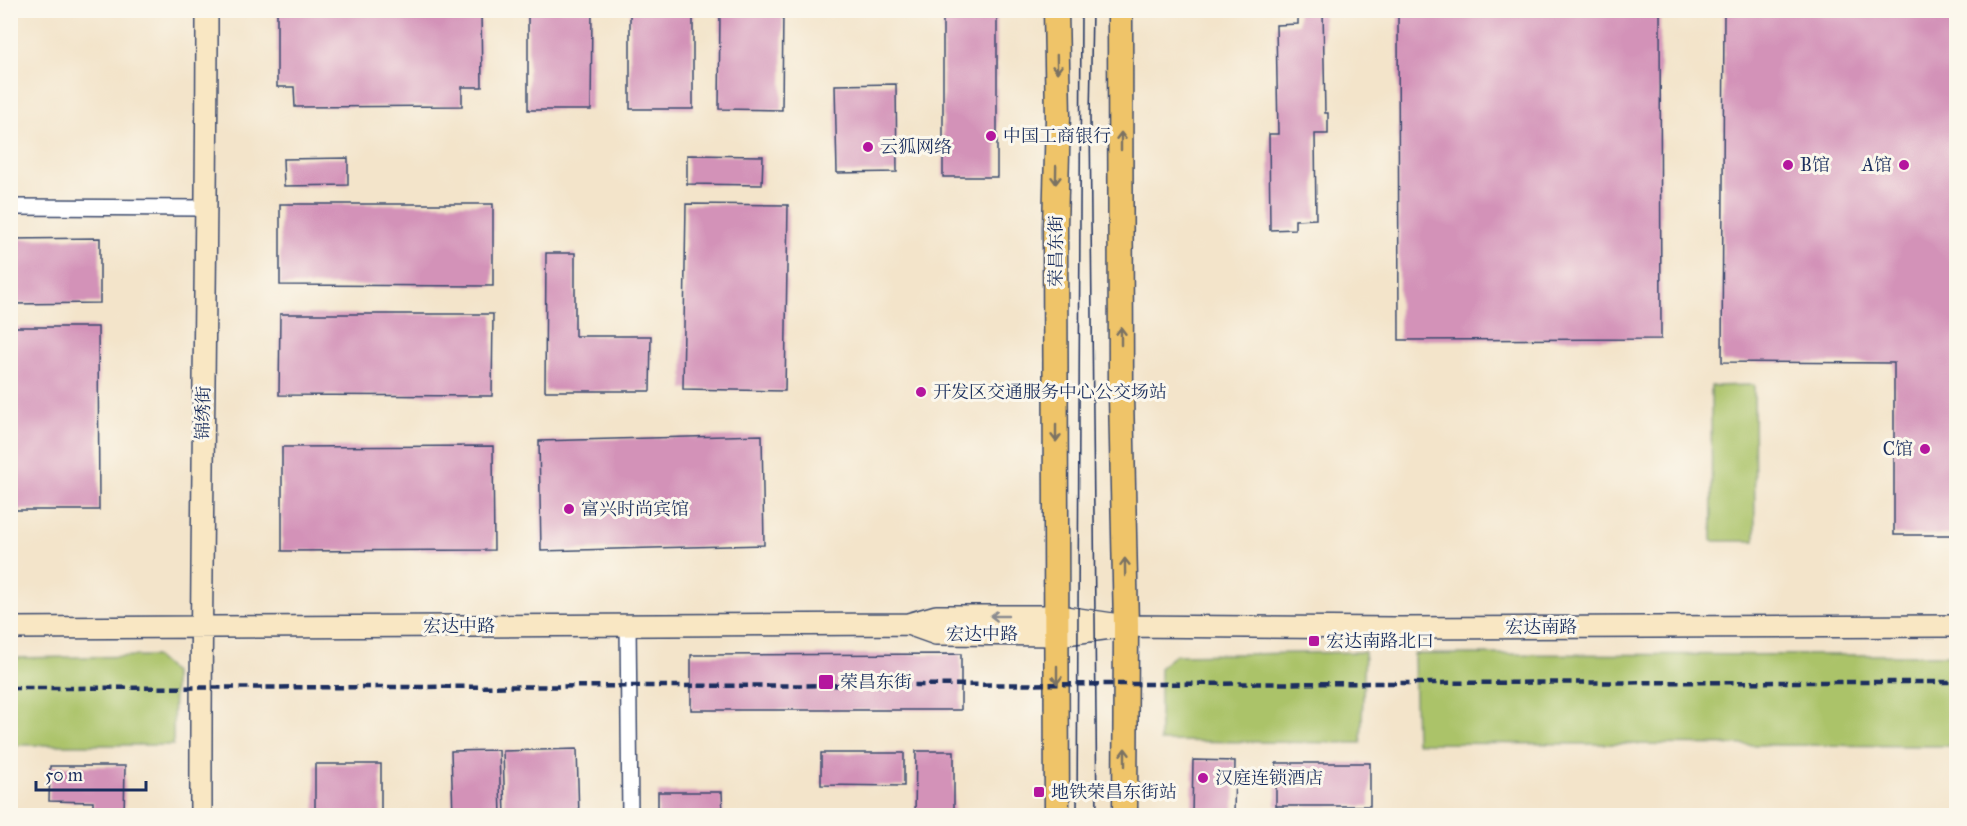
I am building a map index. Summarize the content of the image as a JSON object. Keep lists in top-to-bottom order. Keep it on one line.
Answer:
{"streets":{"main road":["荣昌东街"],"street":["锦绣街","宏达中路","宏达南路"]},"crossings":[["荣昌东街","宏达中路"],["锦绣街","宏达中路"],["宏达中路","宏达南路"]],"places":{"other":["中国工商银行","云狐网络","B馆","A馆","开发区交通服务中心公交场站","C馆","富兴时尚宾馆","汉庭连锁酒店"],"transit":["宏达南路北口","荣昌东街","地铁荣昌东街站"]},"scale_bar":"50 m"}
